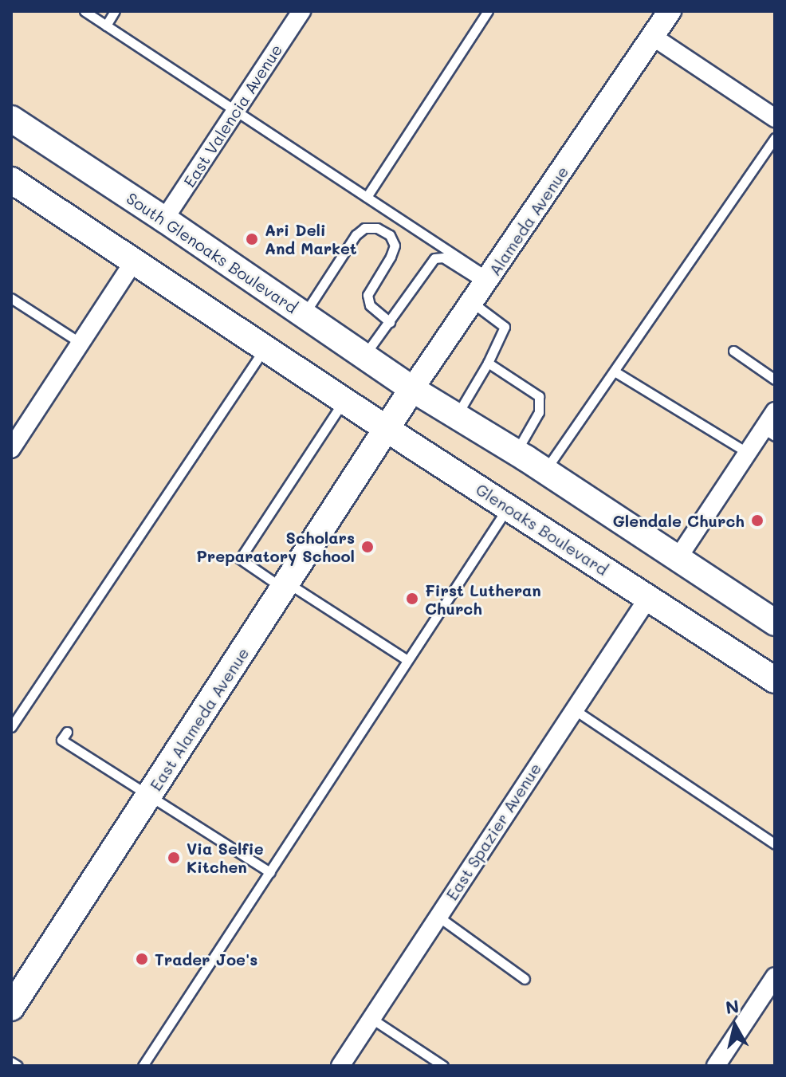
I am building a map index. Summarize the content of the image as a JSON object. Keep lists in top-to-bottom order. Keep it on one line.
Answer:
{"streets":{"main road":["Alameda Avenue","South Glenoaks Boulevard","Glenoaks Boulevard","East Alameda Avenue"],"street":["East Valencia Avenue","East Spazier Avenue"]},"crossings":[["East Valencia Avenue","South Glenoaks Boulevard"],["Alameda Avenue","South Glenoaks Boulevard"],["Alameda Avenue","Glenoaks Boulevard"],["Alameda Avenue","East Alameda Avenue"],["Glenoaks Boulevard","East Alameda Avenue"],["Glenoaks Boulevard","East Spazier Avenue"]],"places":["Ari Deli And Market","Glendale Church","Scholars Preparatory School","First Lutheran Church","Via Selfie Kitchen","Trader Joe's"],"north":"top"}
